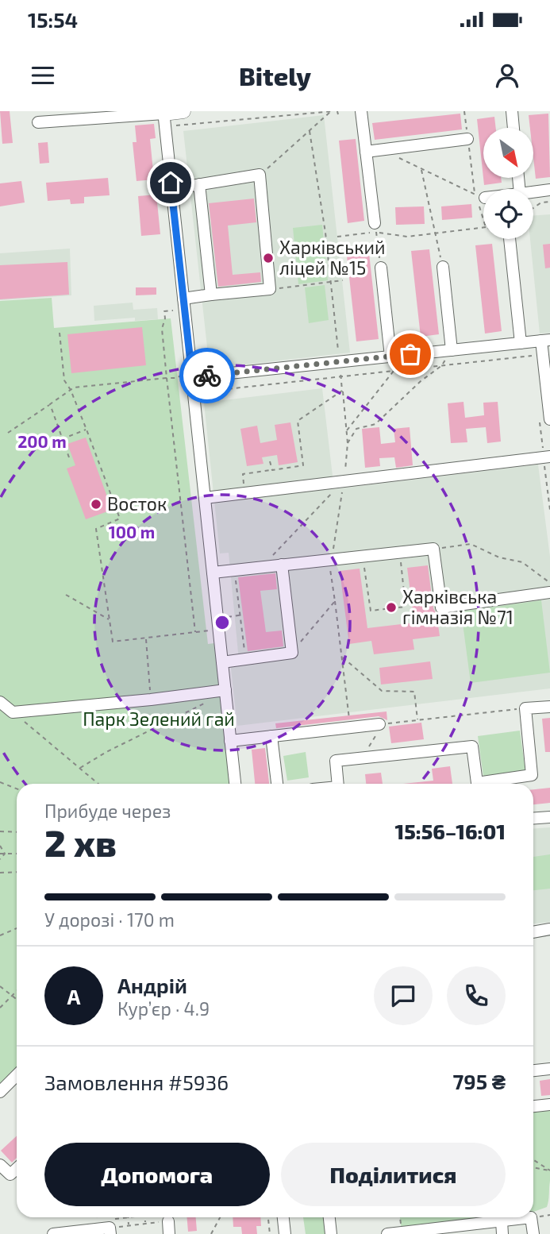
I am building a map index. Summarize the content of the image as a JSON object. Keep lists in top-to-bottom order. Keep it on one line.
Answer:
{"parks":["Парк Зелений гай"],"places":["Харківський ліцей №15","Восток","Харківська гімназія №71"],"north":"bottom right","page":{"status":"15:54","header":"Bitely","heading":["2 хв","Прибуде через","15:56–16:01"],"panel":["Андрій","Кур’єр · 4.9","Замовлення #5936","795 ₴"],"bar":"У дорозі · 170 m","round":"А","buttons":["Допомога","Поділитися"]},"rings":["200 m","100 m"]}
